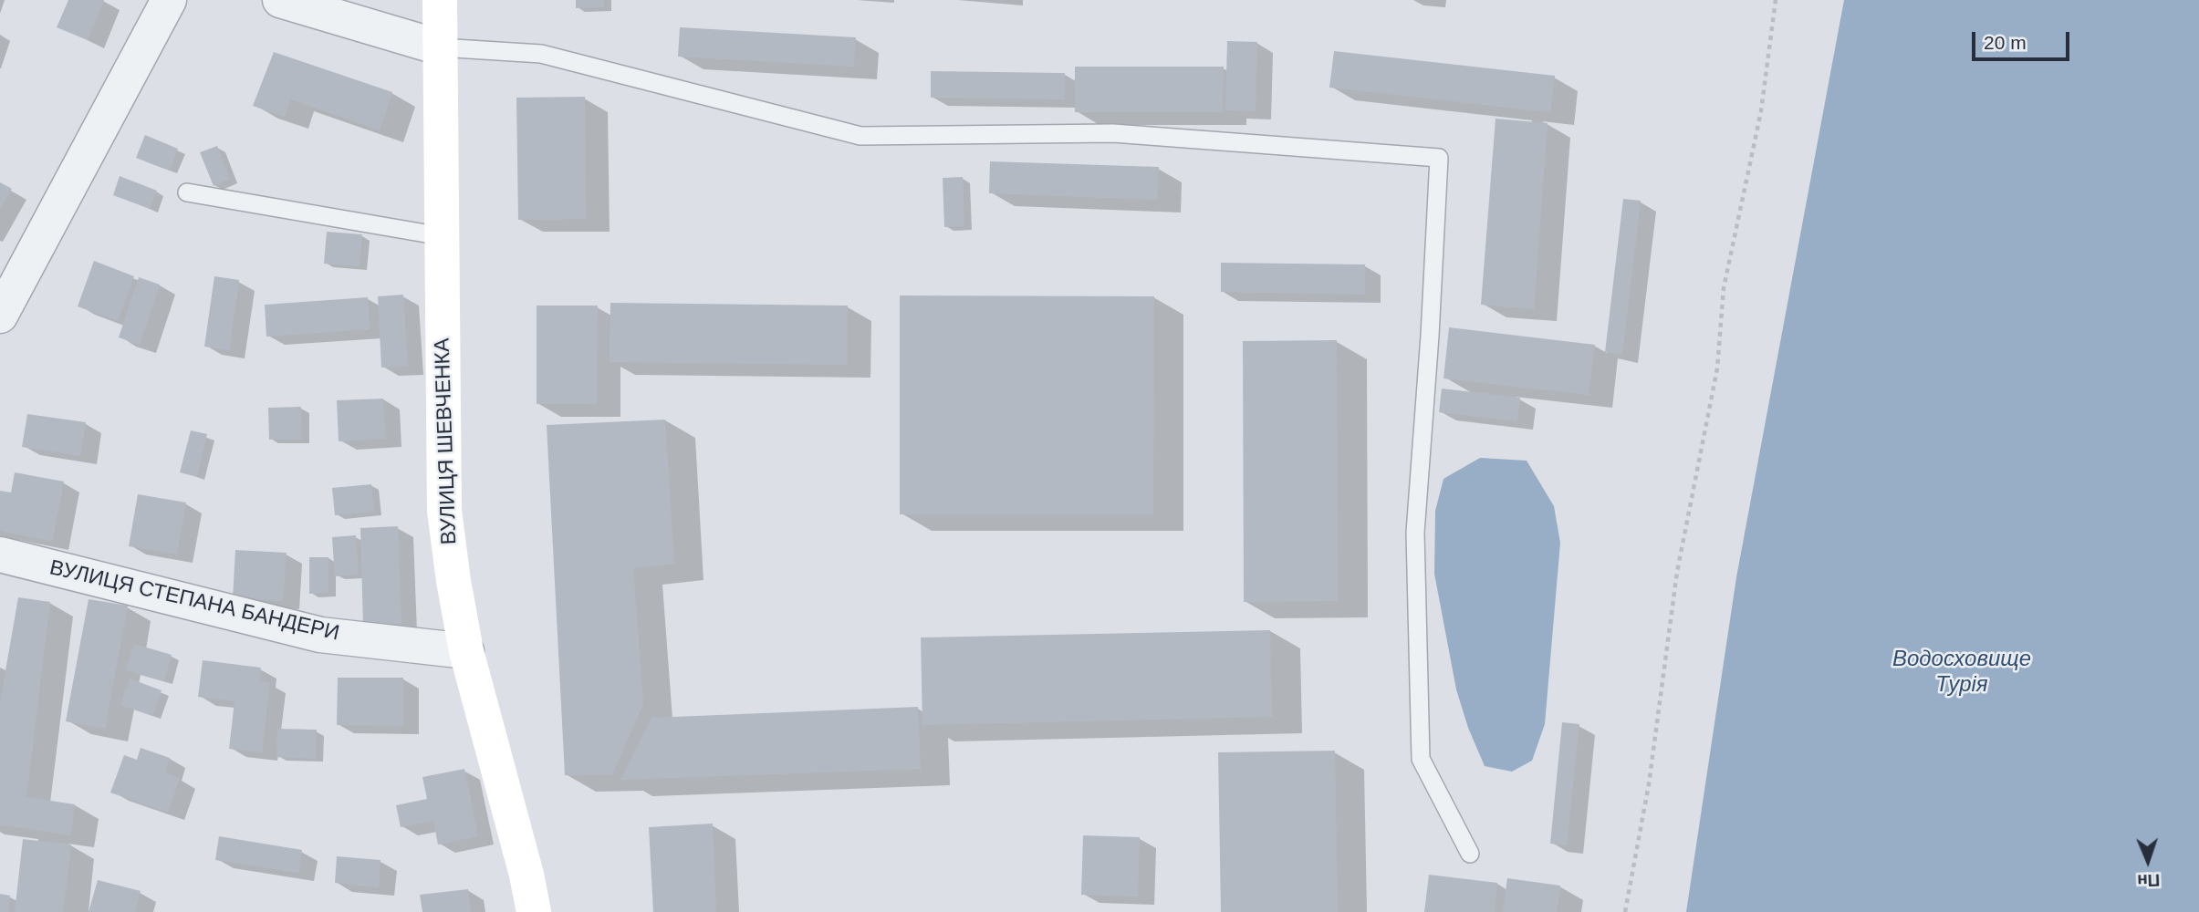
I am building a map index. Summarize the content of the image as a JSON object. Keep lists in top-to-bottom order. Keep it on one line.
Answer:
{"streets":{"street":["ВУЛИЦЯ ШЕВЧЕНКА","ВУЛИЦЯ СТЕПАНА БАНДЕРИ"]},"crossings":[["ВУЛИЦЯ ШЕВЧЕНКА","ВУЛИЦЯ СТЕПАНА БАНДЕРИ"]],"water":["Водосховище Турія"],"scale_bar":"20 m","north":"bottom"}
